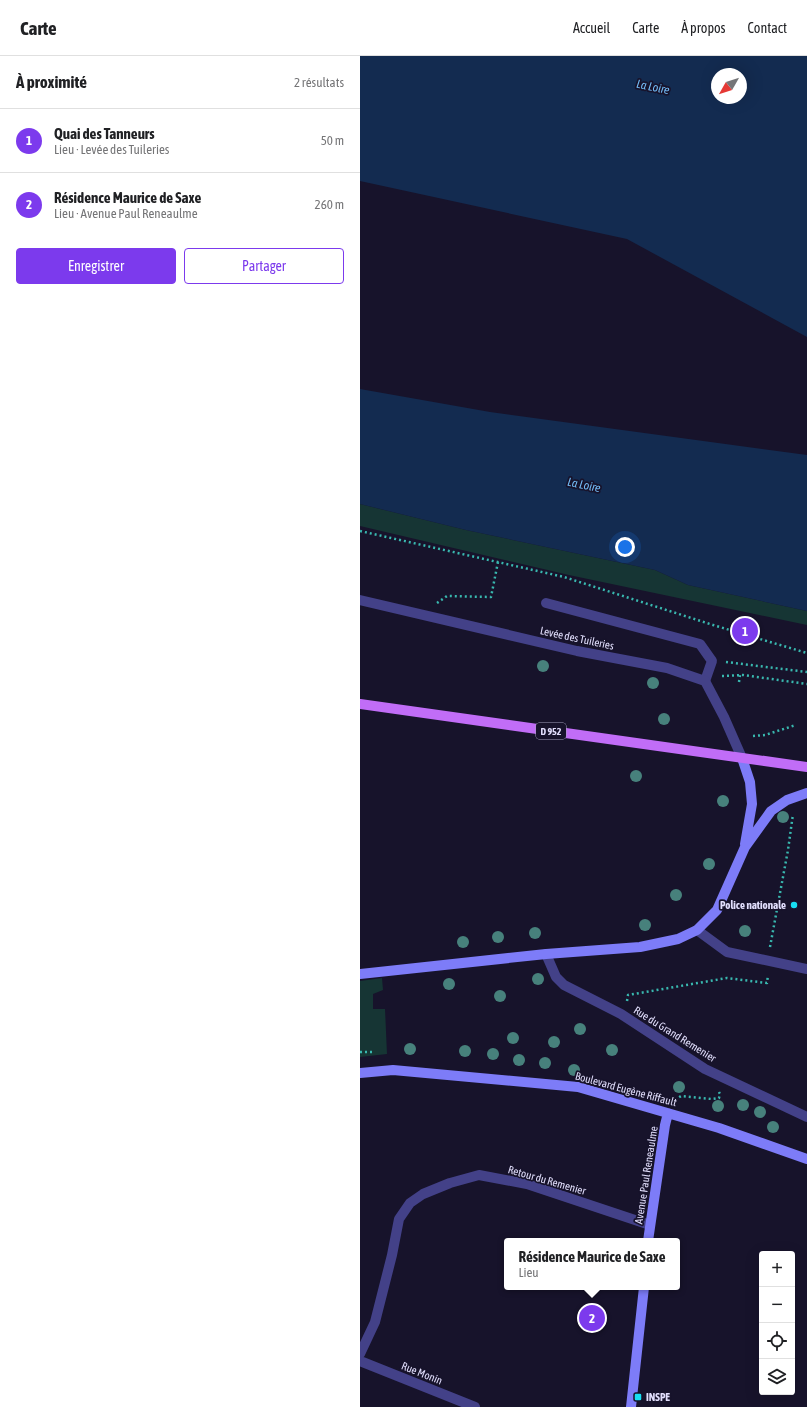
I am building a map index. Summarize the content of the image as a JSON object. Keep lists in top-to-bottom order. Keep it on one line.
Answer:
{"streets":{"main road":["D 952","Boulevard Eugène Riffault","Avenue Paul Reneaulme"],"street":["Levée des Tuileries","Rue du Grand Remenier","Retour du Remenier","Rue Monin"]},"crossings":[["Boulevard Eugène Riffault","Avenue Paul Reneaulme"],["Avenue Paul Reneaulme","Retour du Remenier"]],"water":["La Loire"],"places":{"other":["Police nationale"],"transit":["INSPE"]},"north":"bottom left","page":{"header":"Carte","nav":["Accueil","Carte","À propos","Contact"],"heading":["À proximité","2 résultats"],"list":[{"mark":"1","name":"Quai des Tanneurs","note":"Lieu · Levée des Tuileries","value":"50 m"},{"mark":"2","name":"Résidence Maurice de Saxe","note":"Lieu · Avenue Paul Reneaulme","value":"260 m"}],"buttons":["Enregistrer","Partager"],"pins":["1","2"],"popup":["Résidence Maurice de Saxe","Lieu"],"map_buttons":["+","−"]}}
